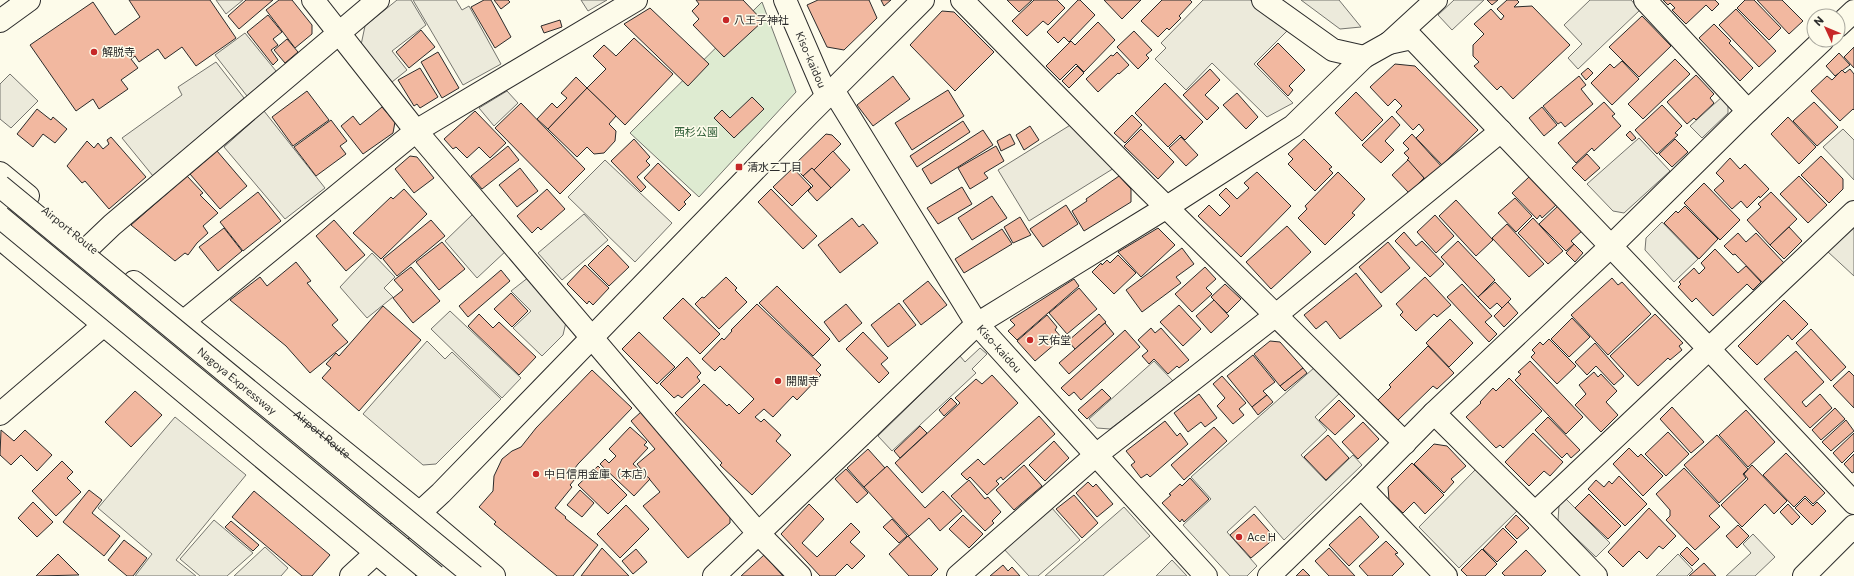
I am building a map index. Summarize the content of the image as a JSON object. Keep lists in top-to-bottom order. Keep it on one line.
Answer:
{"streets":{"main road":["Kiso-kaidou","Airport Route","Nagoya Expressway"]},"parks":["西杉公園"],"places":{"other":["八王子神社","解脱寺","天佑堂","開闡寺","中日信用金庫（本店）","Ace H"],"transit":["清水二丁目"]},"north":"top left"}
